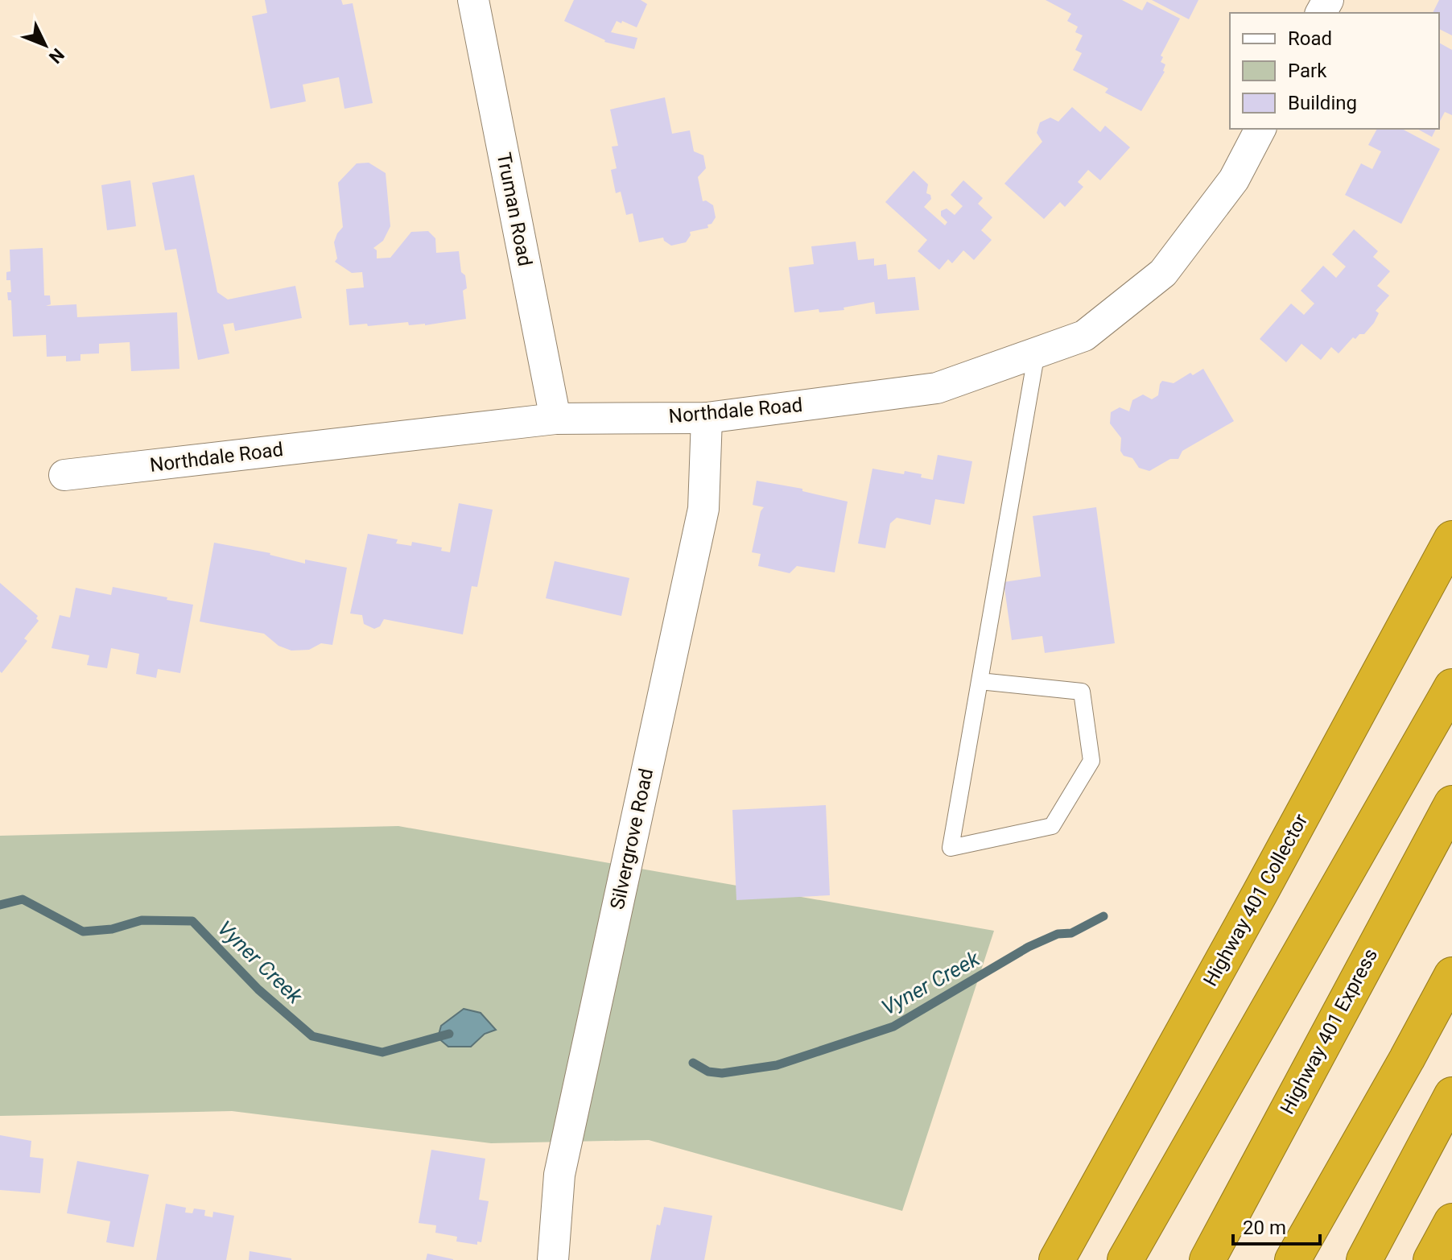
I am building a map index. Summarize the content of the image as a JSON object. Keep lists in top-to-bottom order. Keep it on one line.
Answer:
{"streets":{"highway":["Highway 401 Collector","Highway 401 Express"],"street":["Truman Road","Northdale Road","Silvergrove Road"]},"crossings":[["Truman Road","Northdale Road"],["Northdale Road","Silvergrove Road"]],"water":["Vyner Creek"],"legend":["Road","Park","Building"],"scale_bar":"20 m","north":"bottom right"}
